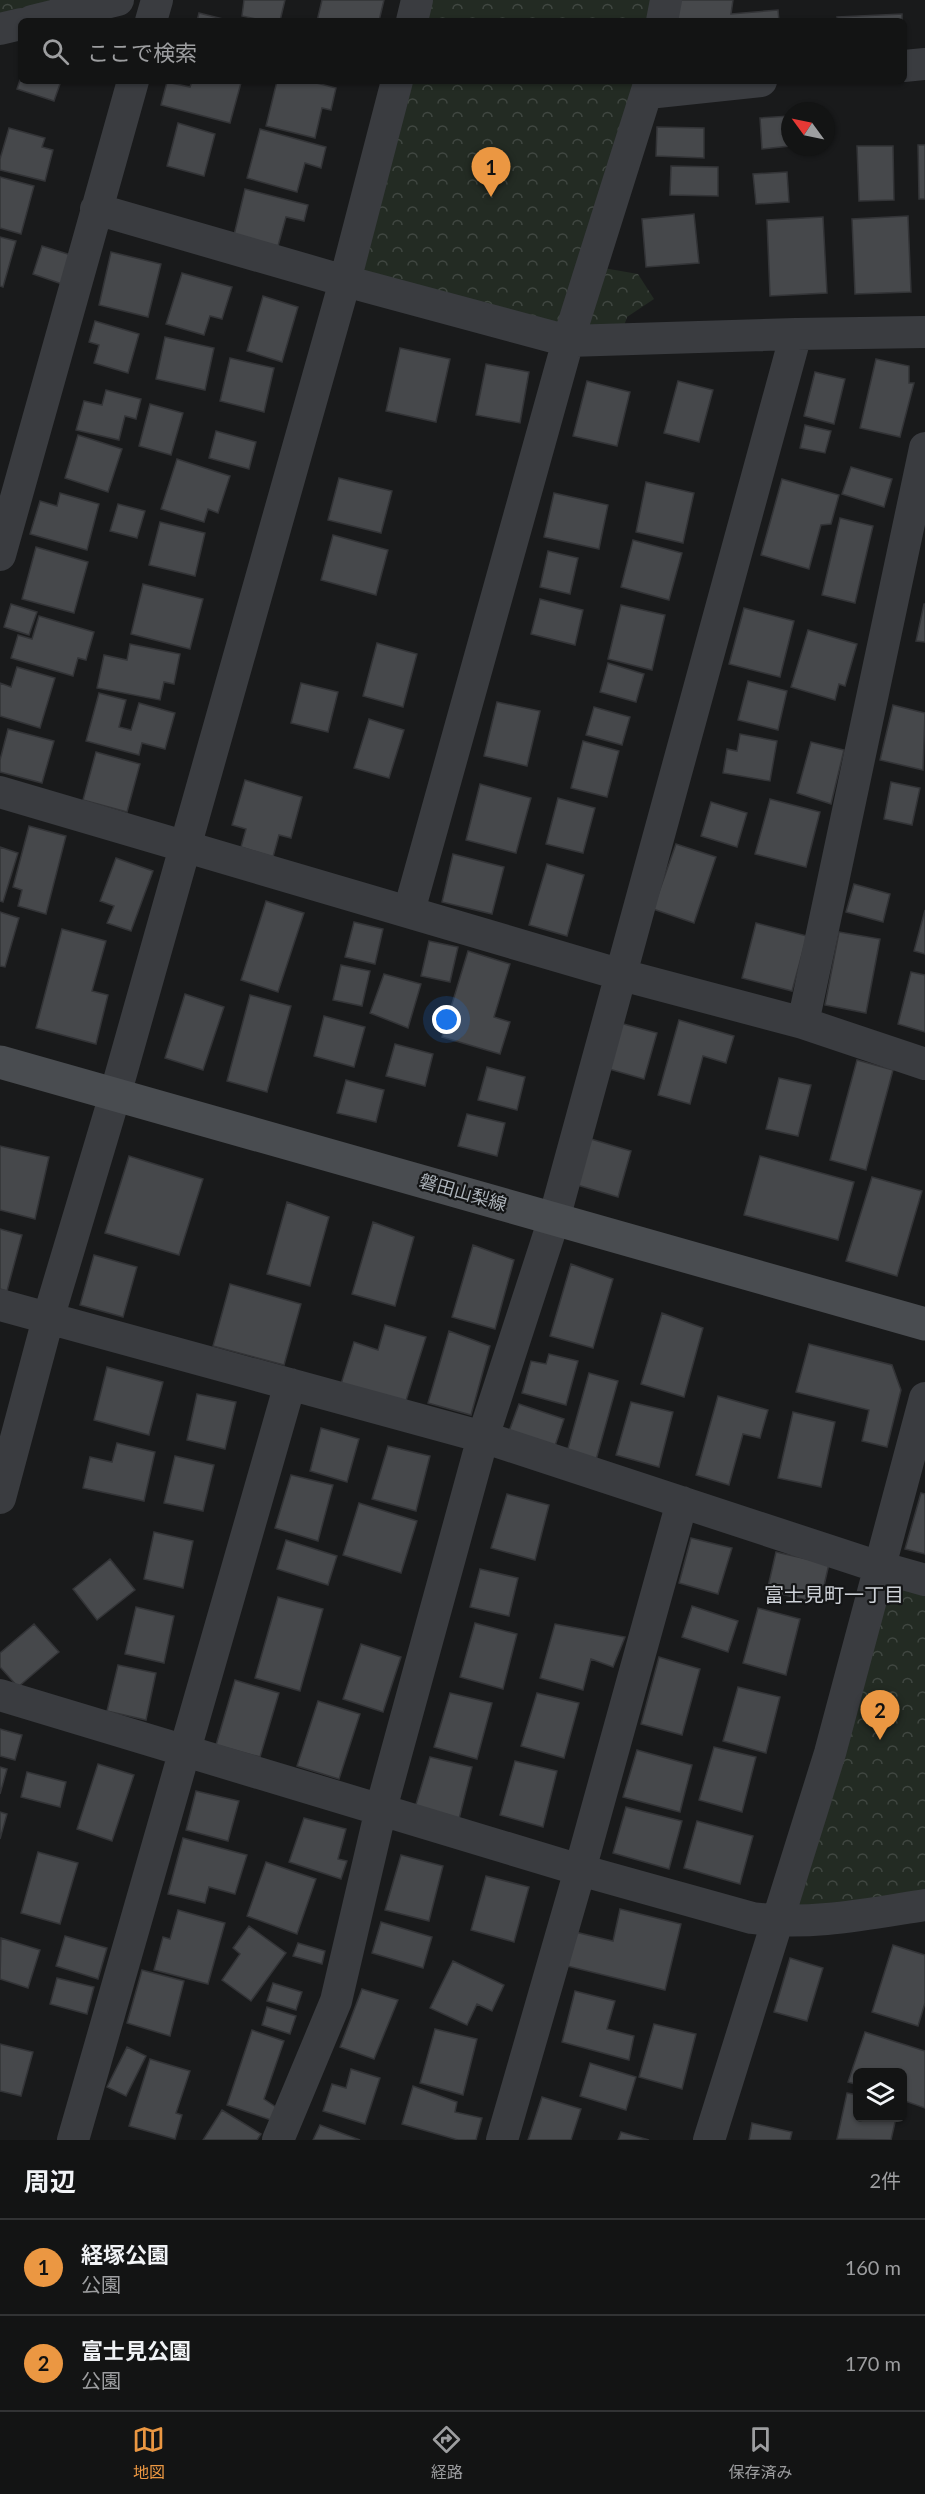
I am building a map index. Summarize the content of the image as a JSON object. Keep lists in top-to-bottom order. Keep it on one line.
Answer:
{"streets":{"main road":["磐田山梨線"]},"districts":["富士見町一丁目"],"north":"top left","page":{"search":"ここで検索","pins":["1","2"],"heading":["周辺","2件"],"list":[{"mark":"1","name":"経塚公園","note":"公園","value":"160 m"},{"mark":"2","name":"富士見公園","note":"公園","value":"170 m"}],"nav":["地図","経路","保存済み"]}}
